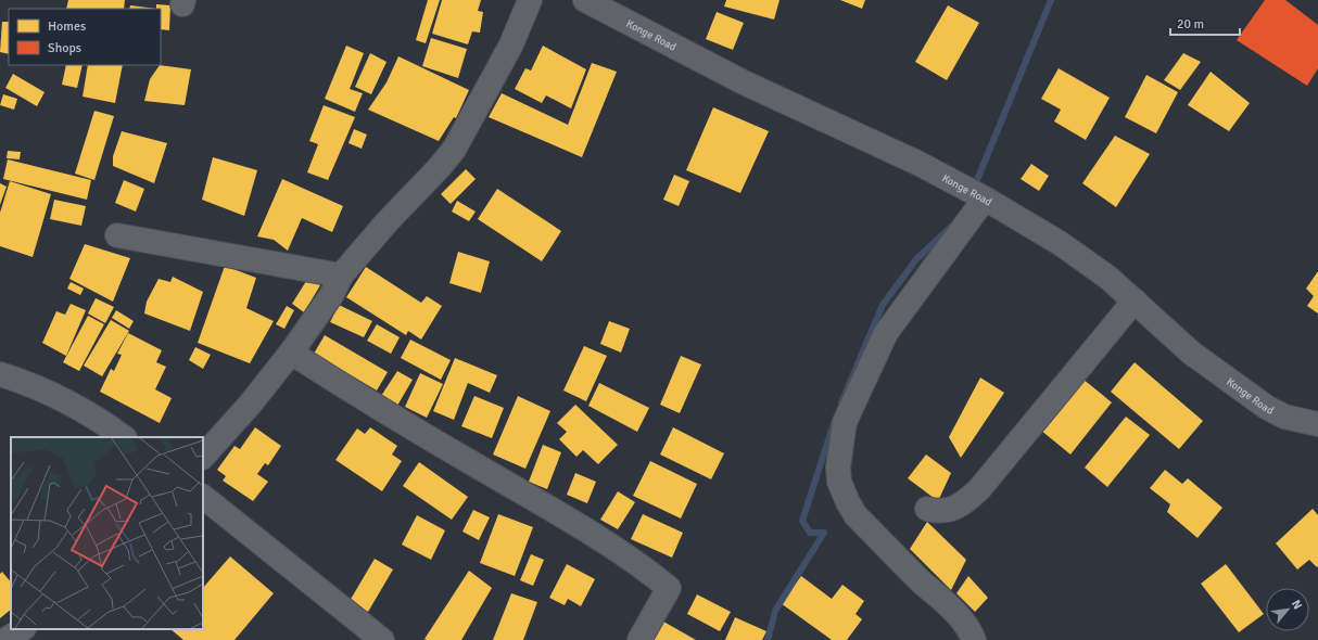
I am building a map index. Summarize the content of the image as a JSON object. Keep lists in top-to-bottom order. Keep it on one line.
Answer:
{"streets":{"street":["Konge Road"]},"legend":["Homes","Shops"],"scale_bar":"20 m","north":"top right"}
